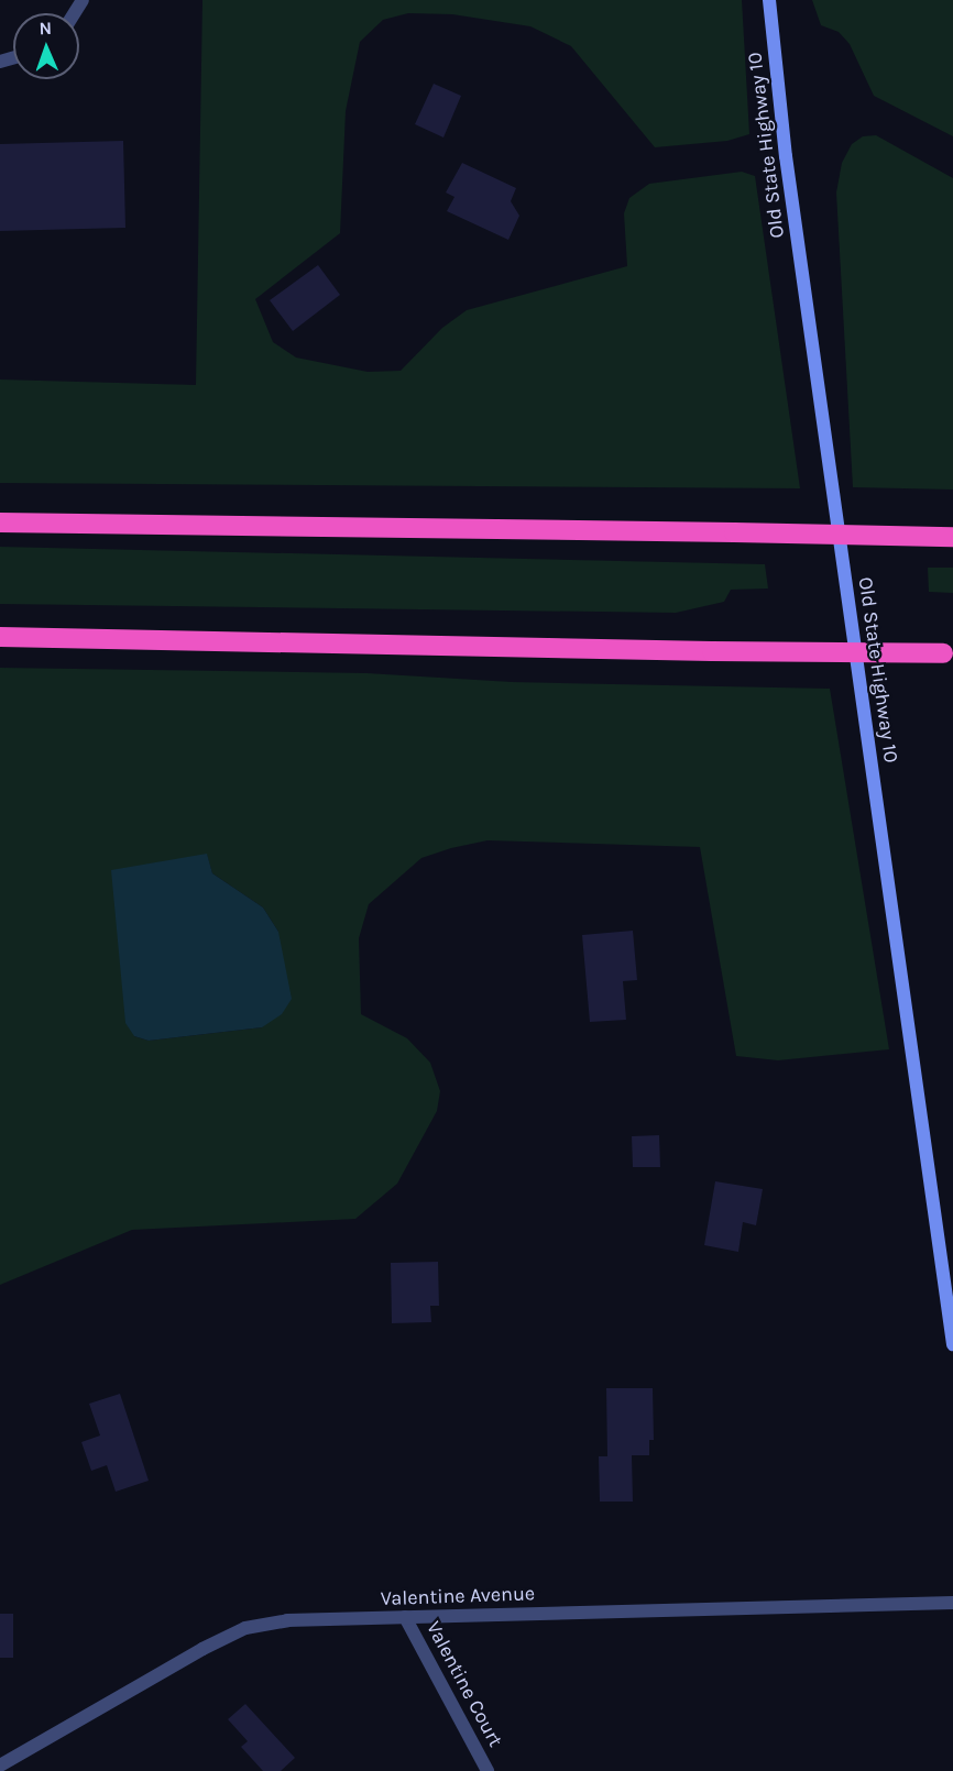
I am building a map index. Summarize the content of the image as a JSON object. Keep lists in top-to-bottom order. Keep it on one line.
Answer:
{"streets":{"street":["Old State Highway 10","Valentine Avenue","Valentine Court"]},"crossings":[["Valentine Avenue","Valentine Court"]],"north":"top"}
